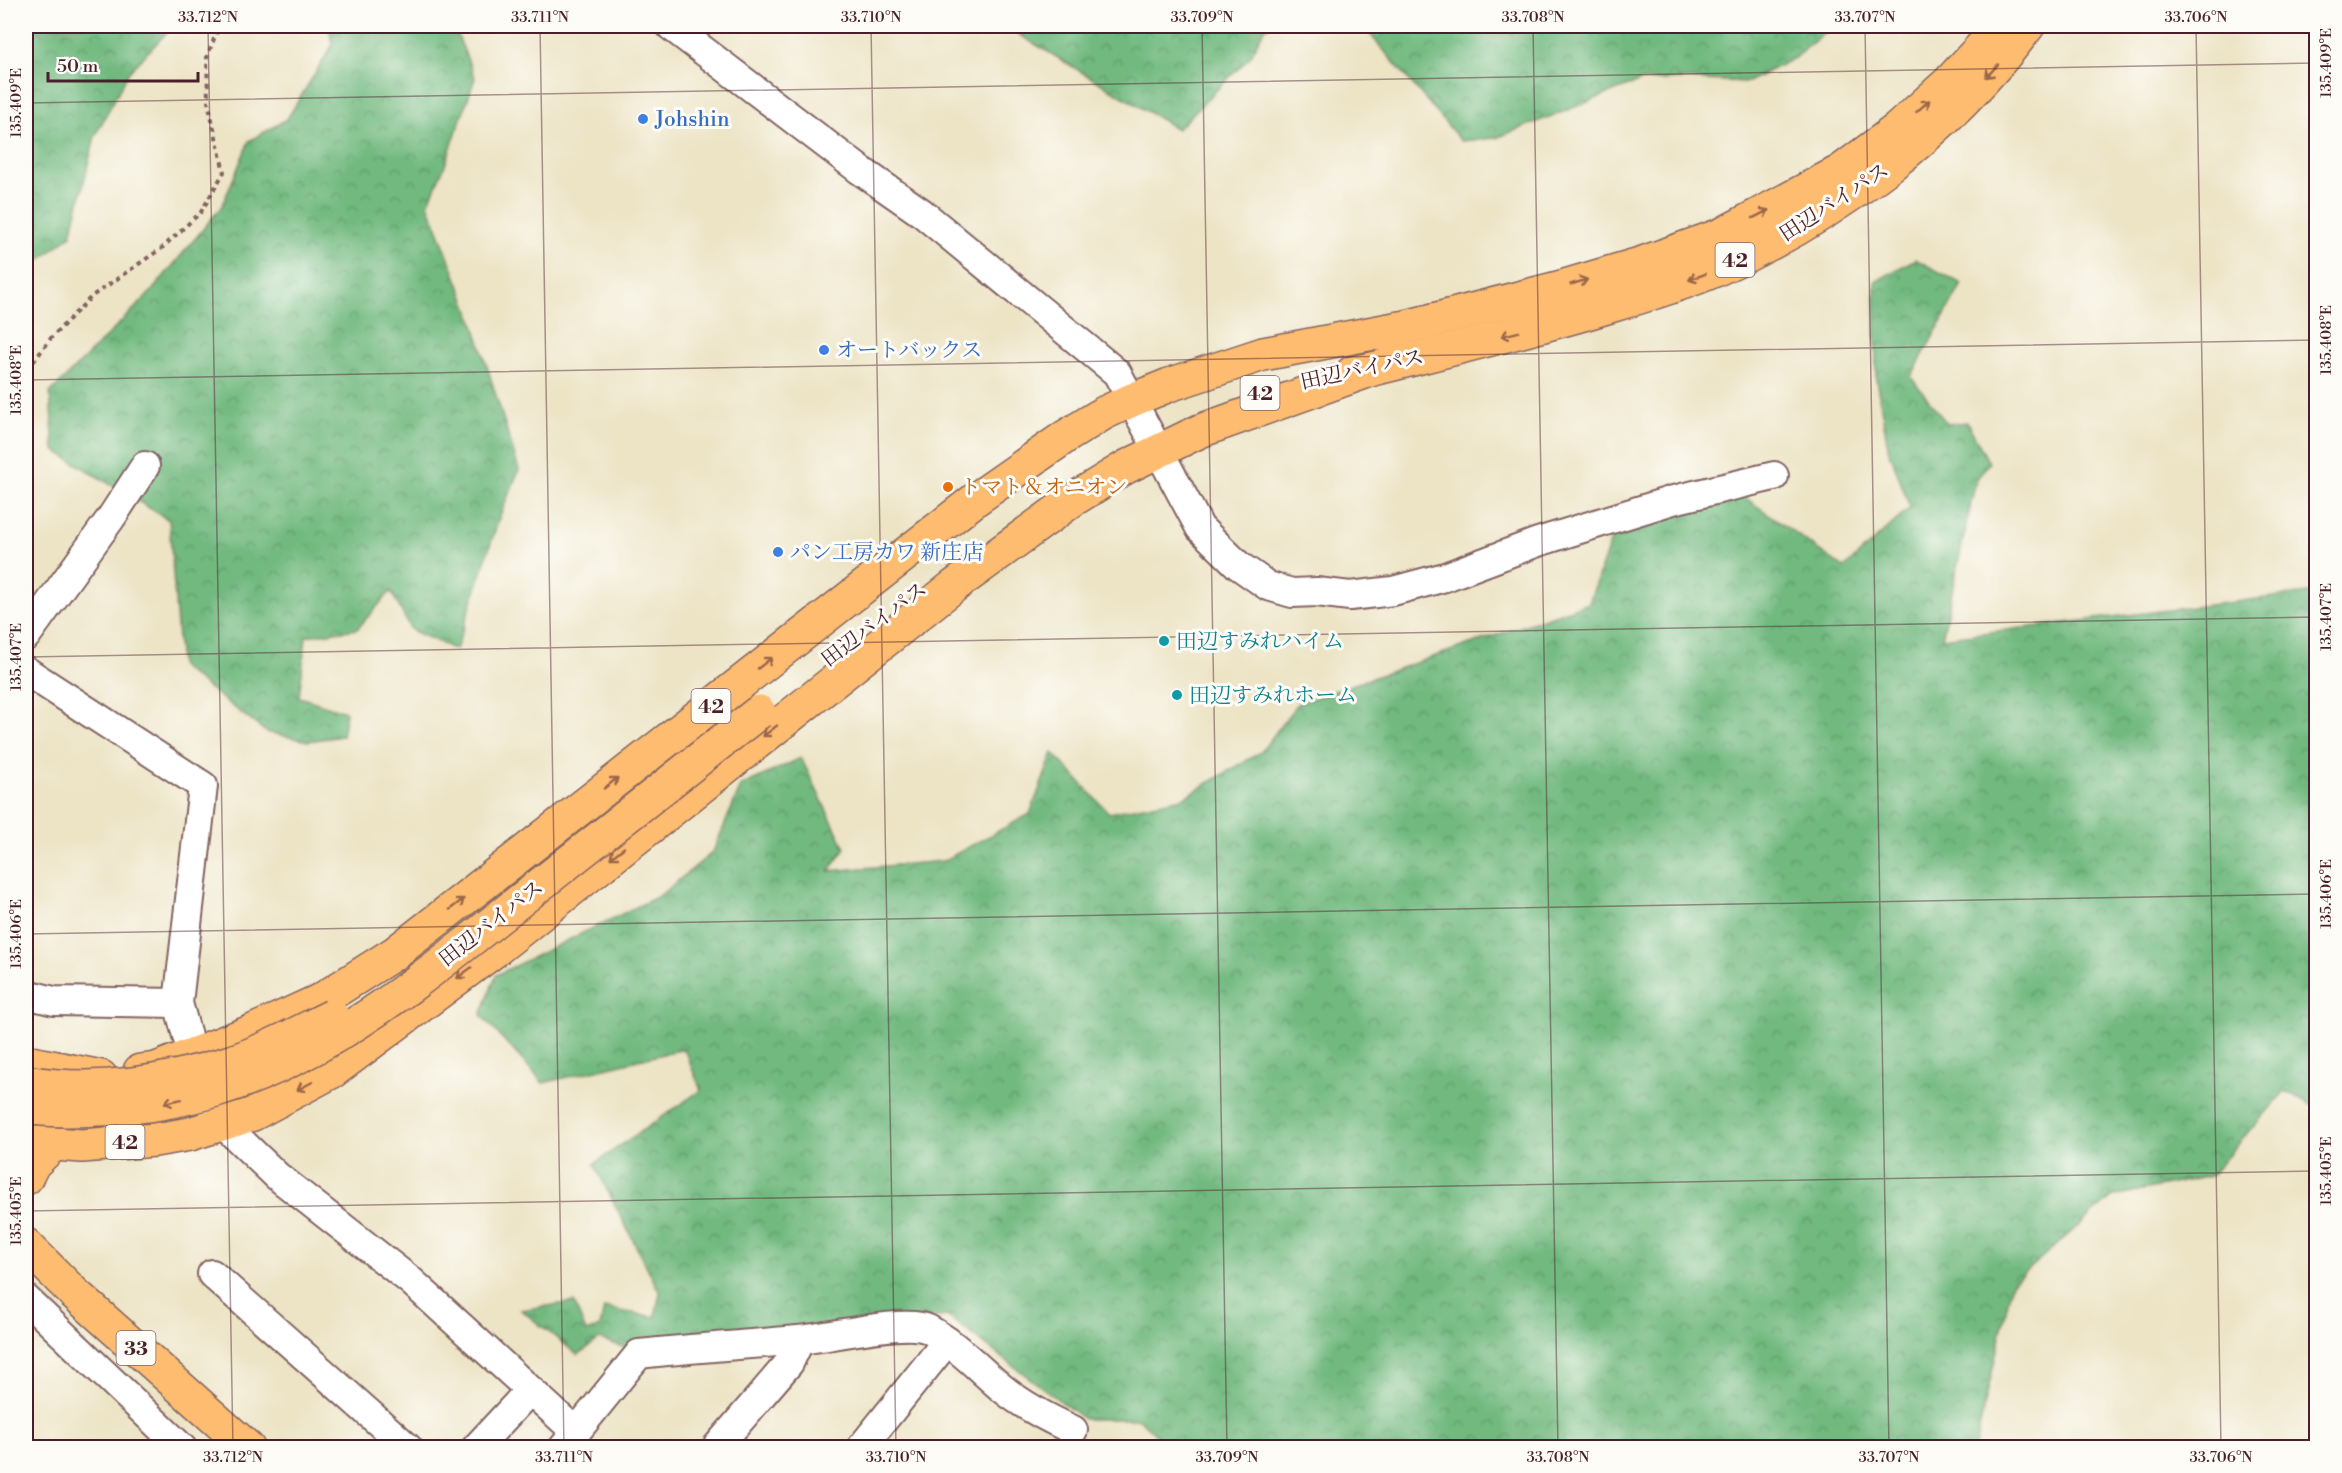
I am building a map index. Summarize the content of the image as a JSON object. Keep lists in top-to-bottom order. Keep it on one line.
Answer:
{"streets":{"main road":["田辺バイパス","42","33"]},"crossings":[["田辺バイパス","42"]],"places":["Johshin","オートバックス","トマト＆オニオン","パン工房カワ 新庄店","田辺すみれハイム","田辺すみれホーム"],"scale_bar":"50 m","coordinates":["33.712°N","33.711°N","33.710°N","33.709°N","33.708°N","33.707°N","33.706°N","135.409°E","135.408°E","135.407°E","135.406°E","135.405°E"]}
